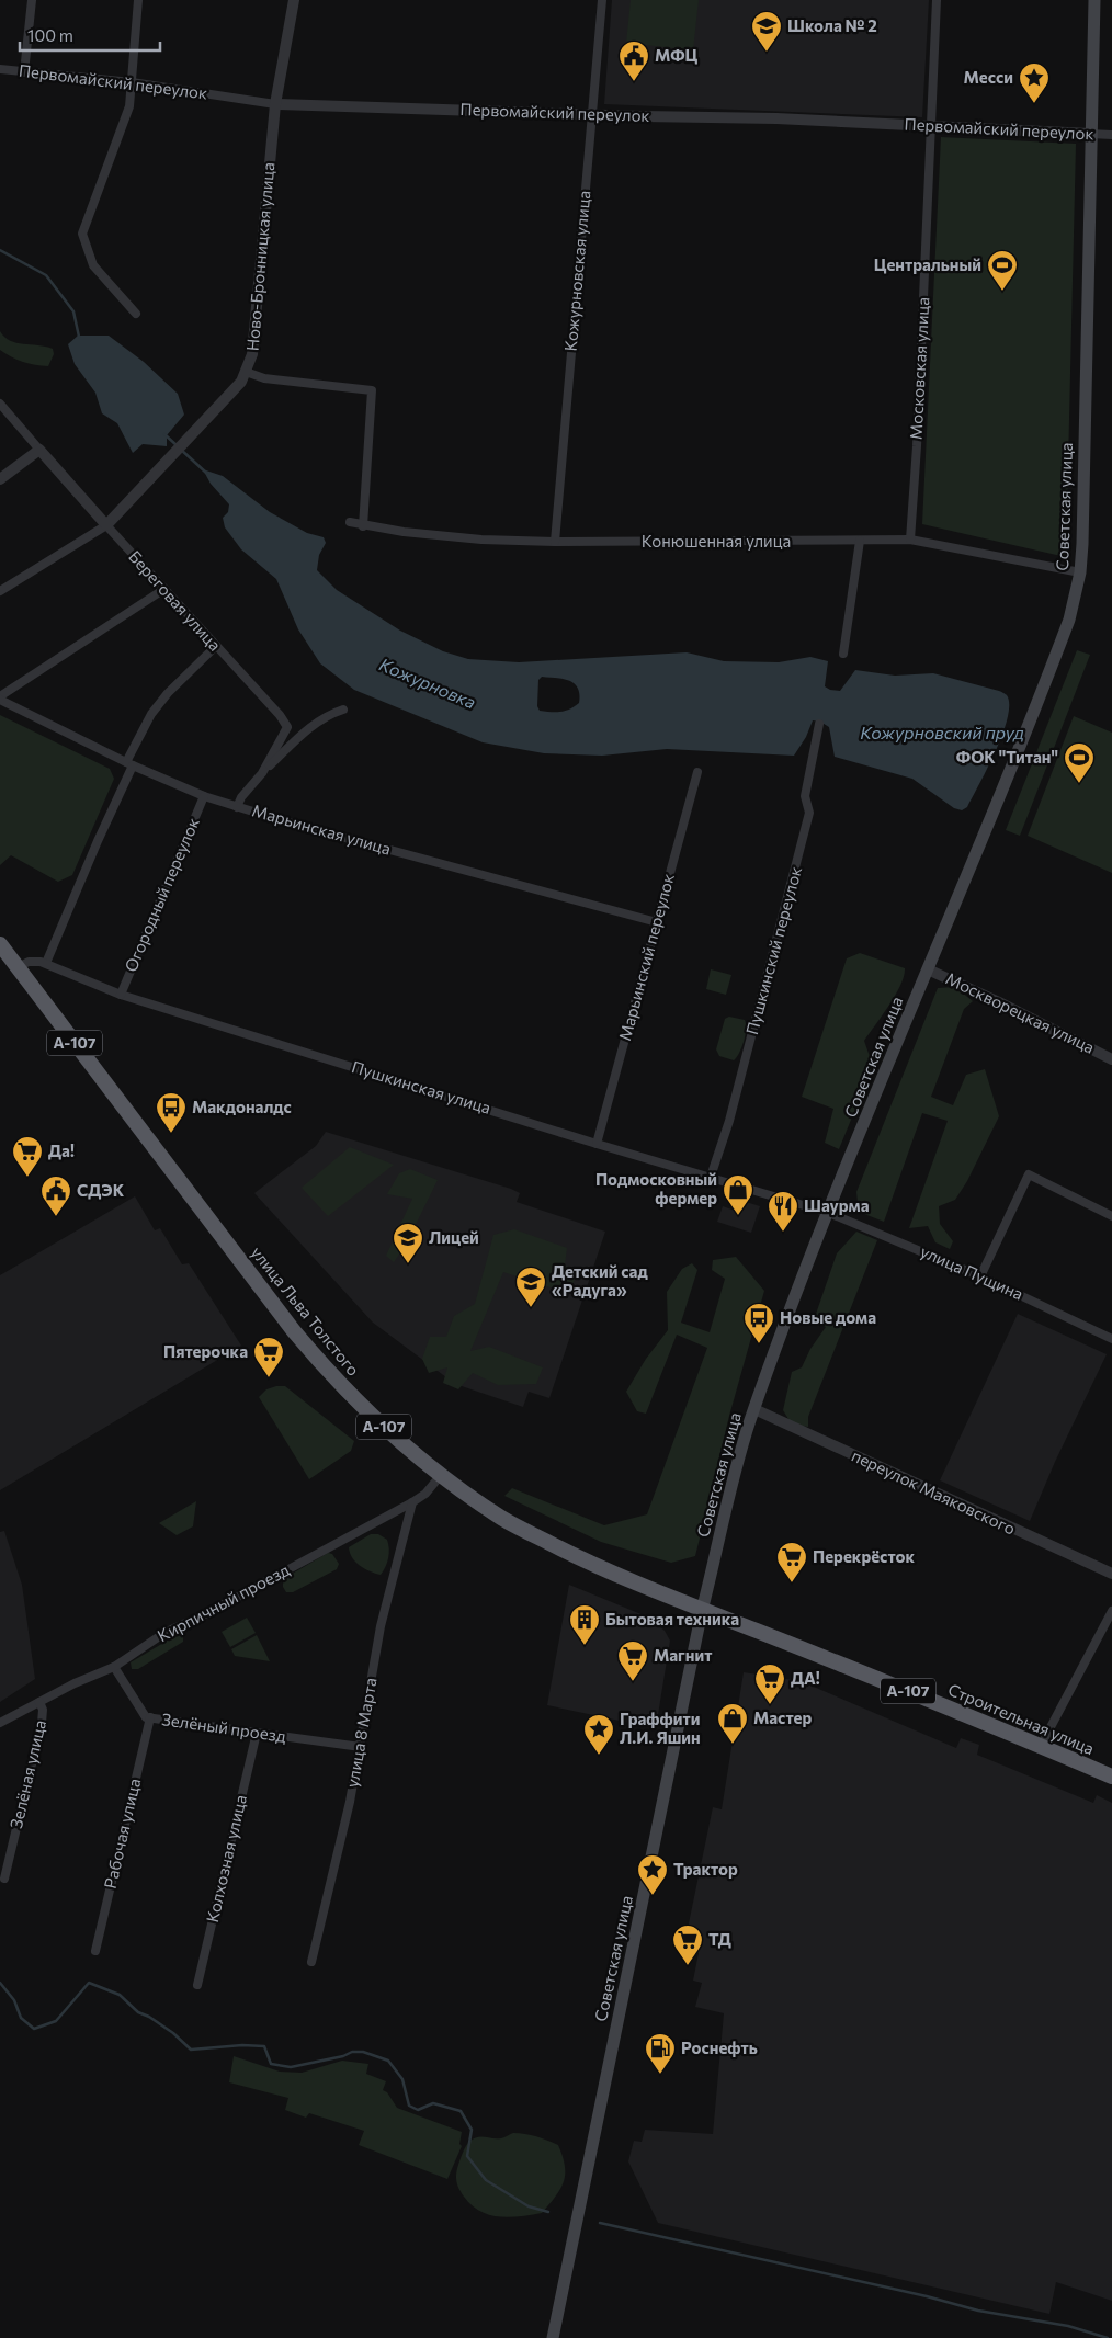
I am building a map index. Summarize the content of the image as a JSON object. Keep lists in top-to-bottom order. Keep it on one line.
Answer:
{"streets":{"highway":["А-107","улица Льва Толстого","Строительная улица"],"main road":["Советская улица"],"street":["Первомайский переулок","Ново-Бронницкая улица","Кожурновская улица","Московская улица","Конюшенная улица","Береговая улица","Марьинская улица","Огородный переулок","Пушкинский переулок","Марьинский переулок","Москворецкая улица","Пушкинская улица","улица Пущина","переулок Маяковского","Кирпичный проезд","Зелёный проезд","улица 8 Марта","Зелёная улица","Рабочая улица","Колхозная улица"]},"crossings":[["Первомайский переулок","Ново-Бронницкая улица"],["Первомайский переулок","Кожурновская улица"],["Первомайский переулок","Московская улица"],["Первомайский переулок","Советская улица"],["Ново-Бронницкая улица","Береговая улица"],["Кожурновская улица","Конюшенная улица"],["Московская улица","Конюшенная улица"],["Советская улица","Конюшенная улица"],["Советская улица","Москворецкая улица"],["Советская улица","Пушкинская улица"],["Советская улица","улица Пущина"],["Советская улица","улица Льва Толстого"],["Советская улица","переулок Маяковского"],["Советская улица","Строительная улица"],["Береговая улица","Марьинская улица"],["Марьинская улица","Огородный переулок"],["Марьинская улица","Марьинский переулок"],["Огородный переулок","Пушкинская улица"],["Пушкинский переулок","Пушкинская улица"],["Марьинский переулок","Пушкинская улица"],["Пушкинская улица","улица Пущина"],["Пушкинская улица","улица Льва Толстого"],["улица Льва Толстого","Кирпичный проезд"],["улица Льва Толстого","Строительная улица"],["Кирпичный проезд","Зелёный проезд"],["Кирпичный проезд","улица 8 Марта"],["Кирпичный проезд","Зелёная улица"],["Зелёный проезд","улица 8 Марта"],["Зелёный проезд","Рабочая улица"],["Зелёный проезд","Колхозная улица"]],"water":["Кожурновка","Кожурновский пруд"],"places":{"school or university":["Школа № 2","Лицей","Детский сад «Радуга»"],"public building":["МФЦ","СДЭК"],"place":["Месси","Граффити Л.И. Яшин","Трактор"],"sports":["Центральный","ФОК \"Титан\""],"bus stop":["Макдоналдс","Новые дома"],"supermarket":["Да!","Пятерочка","Перекрёсток","Магнит","ДА!","ТД"],"shop":["Подмосковный фермер","Мастер"],"restaurant":["Шаурма"],"building":["Бытовая техника"],"fuel station":["Роснефть"]},"scale_bar":"100 m"}
